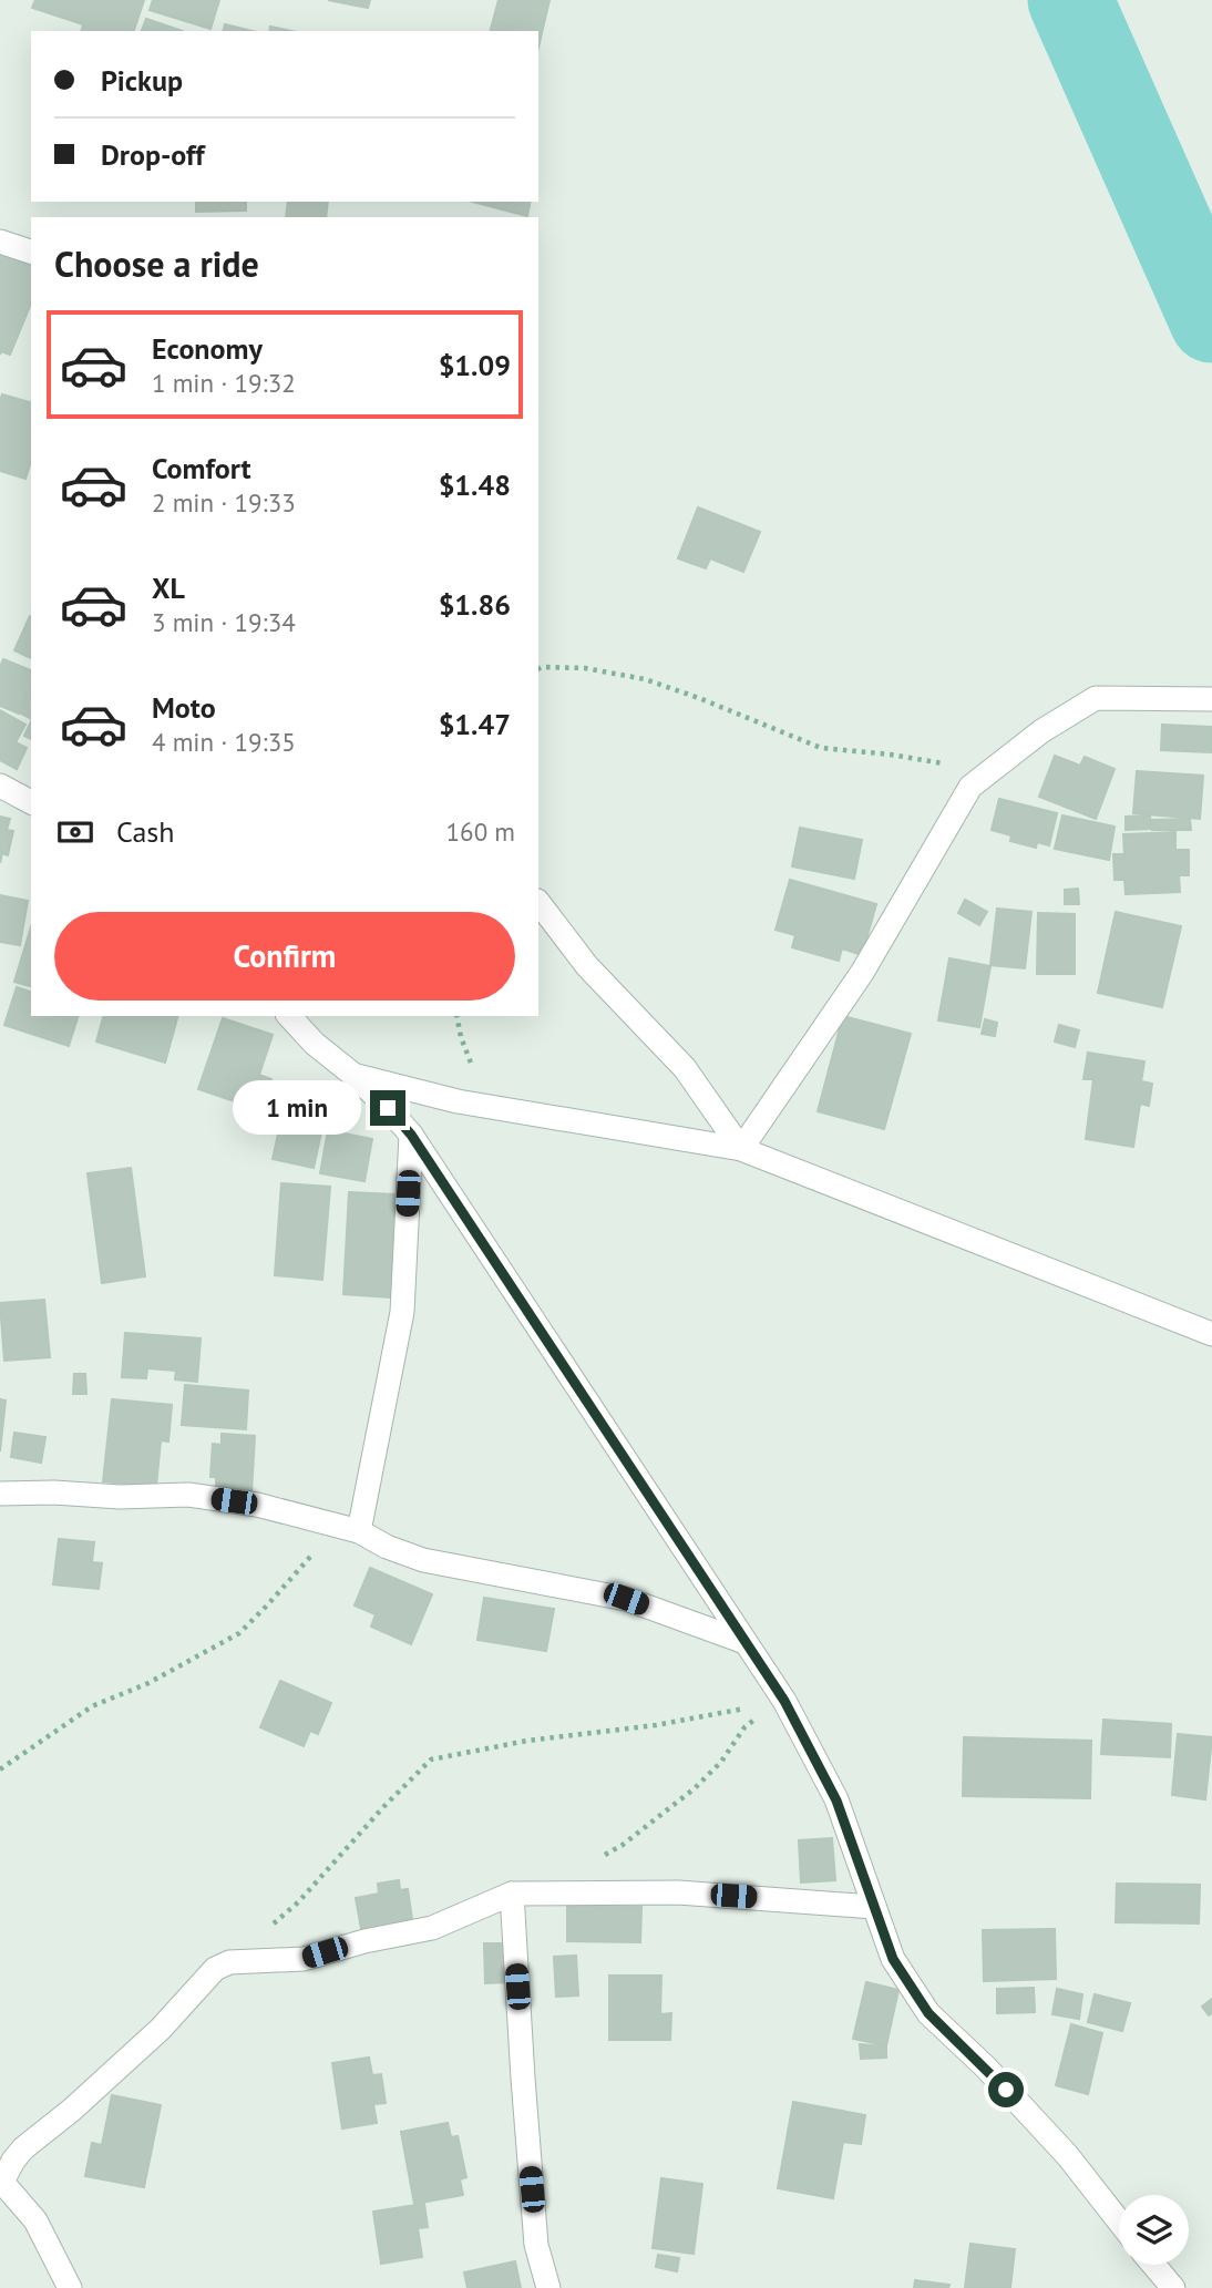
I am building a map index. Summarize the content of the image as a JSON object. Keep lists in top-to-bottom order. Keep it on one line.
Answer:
{"page":{"banner":["Pickup","Drop-off"],"heading":"Choose a ride","list":[{"name":"Economy","note":"1 min · 19:32","value":"$1.09"},{"name":"Comfort","note":"2 min · 19:33","value":"$1.48"},{"name":"XL","note":"3 min · 19:34","value":"$1.86"},{"name":"Moto","note":"4 min · 19:35","value":"$1.47"}],"pay":["Cash","160 m"],"buttons":"Confirm","bubble":"1 min"}}
